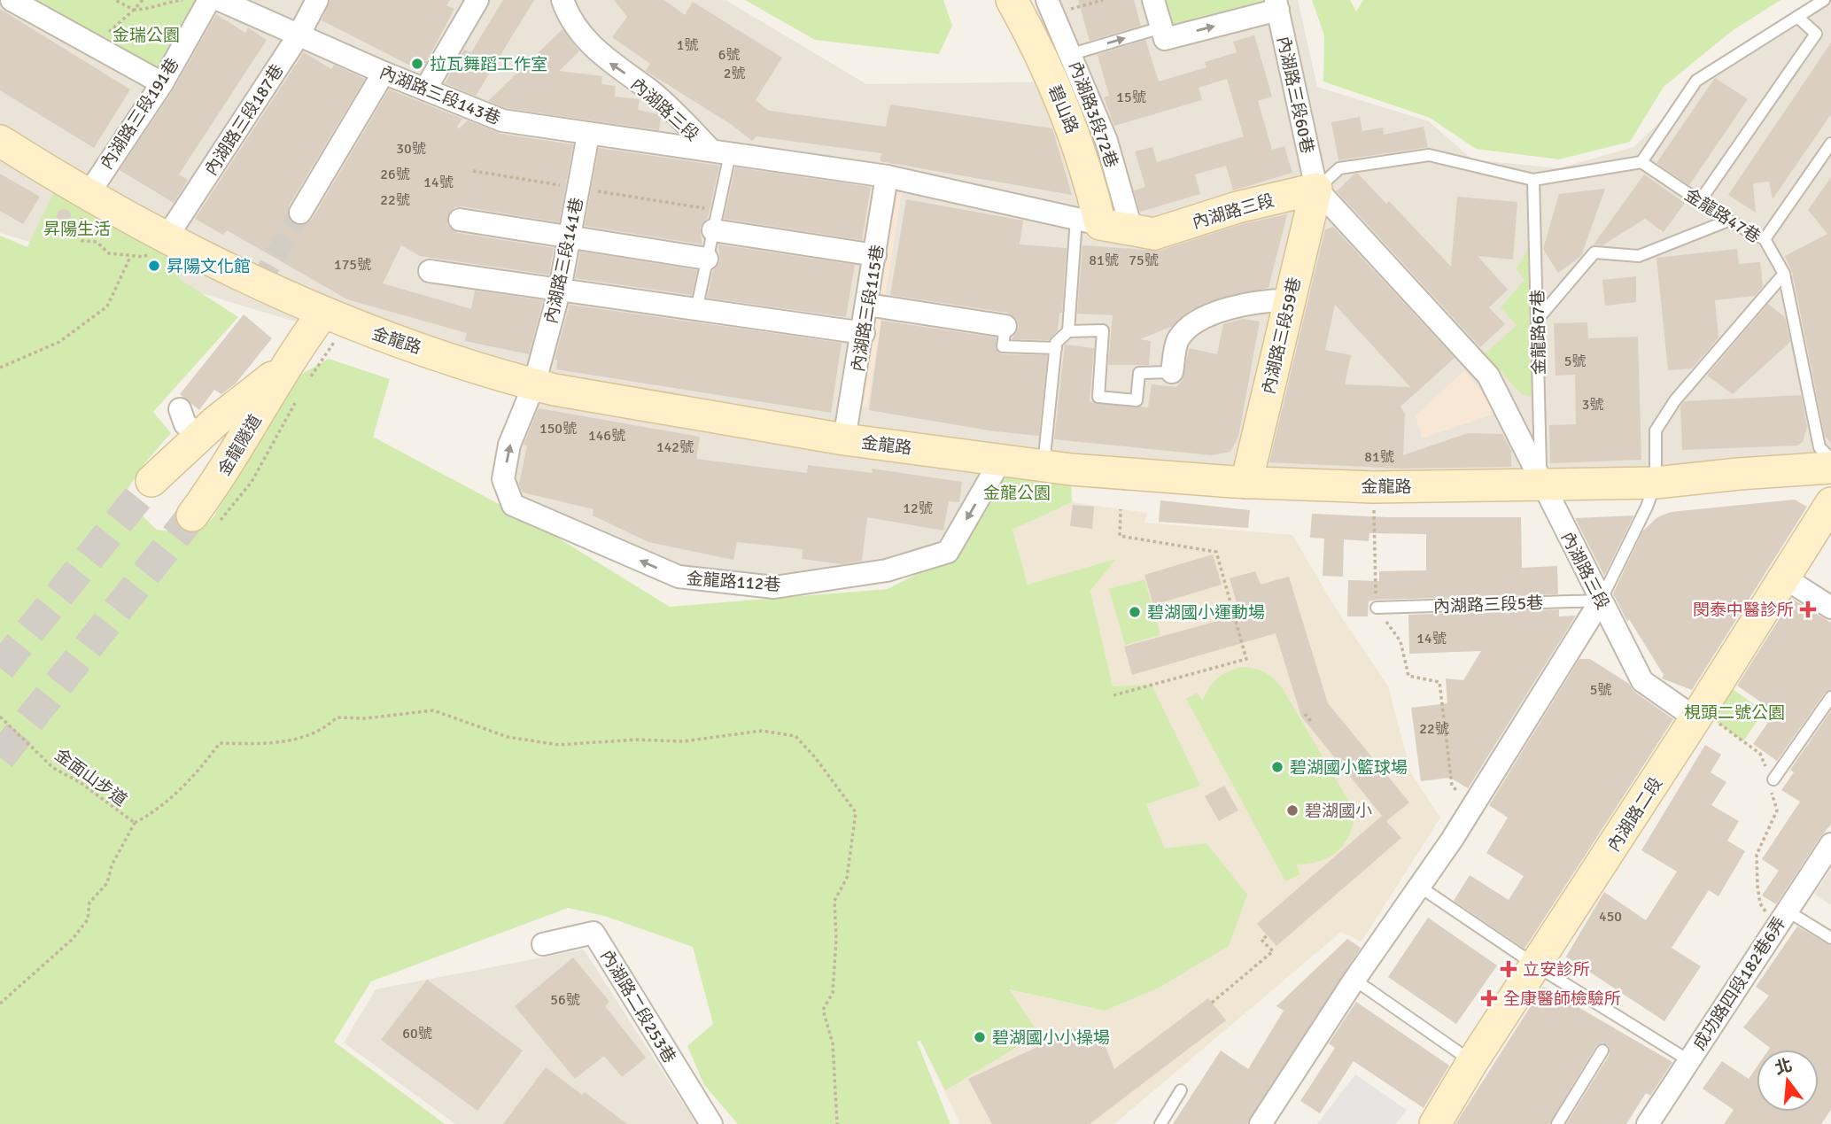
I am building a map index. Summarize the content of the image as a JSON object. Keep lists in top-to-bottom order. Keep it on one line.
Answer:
{"streets":{"street":["內湖路三段143巷","內湖路三段60巷","內湖路三段","碧山路","內湖路三段191巷","內湖路3段72巷","內湖路三段187巷","內湖路三段141巷","內湖路三段115巷","內湖路三段59巷","金龍路","金龍隧道","金龍路112巷","內湖路二段","成功路四段182巷6弄","內湖路二段253巷"],"lane":["金龍路47巷","金龍路67巷","內湖路三段5巷"],"path":["金面山步道"]},"crossings":[["內湖路三段143巷","內湖路三段"],["內湖路三段143巷","內湖路三段187巷"],["內湖路三段143巷","內湖路三段141巷"],["內湖路三段60巷","內湖路三段"],["內湖路三段60巷","內湖路三段59巷"],["內湖路三段","碧山路"],["內湖路三段","內湖路3段72巷"],["內湖路三段","內湖路三段115巷"],["內湖路三段","金龍路67巷"],["內湖路三段","內湖路三段59巷"],["內湖路三段","金龍路"],["內湖路三段","內湖路三段5巷"],["內湖路三段","內湖路二段"],["內湖路三段191巷","金龍路"],["內湖路三段187巷","金龍路"],["內湖路三段141巷","金龍路"],["內湖路三段141巷","金龍路112巷"],["內湖路三段115巷","金龍路"],["金龍路67巷","金龍路"],["內湖路三段59巷","金龍路"],["金龍路","金龍隧道"],["金龍路","金龍路112巷"]],"parks":["金瑞公園","昇陽生活","金龍公園","梘頭二號公園"],"places":{"other":["拉瓦舞蹈工作室","昇陽文化館","碧湖國小運動場","碧湖國小籃球場","碧湖國小","碧湖國小小操場"],"health":["閔泰中醫診所","立安診所","全康醫師檢驗所"]},"house_numbers":["1號","6號","2號","15號","30號","26號","14號","22號","81號","75號","175號","5號","3號","150號","146號","142號","81號","12號","14號","5號","22號","450","56號","60號"],"north":"top"}
